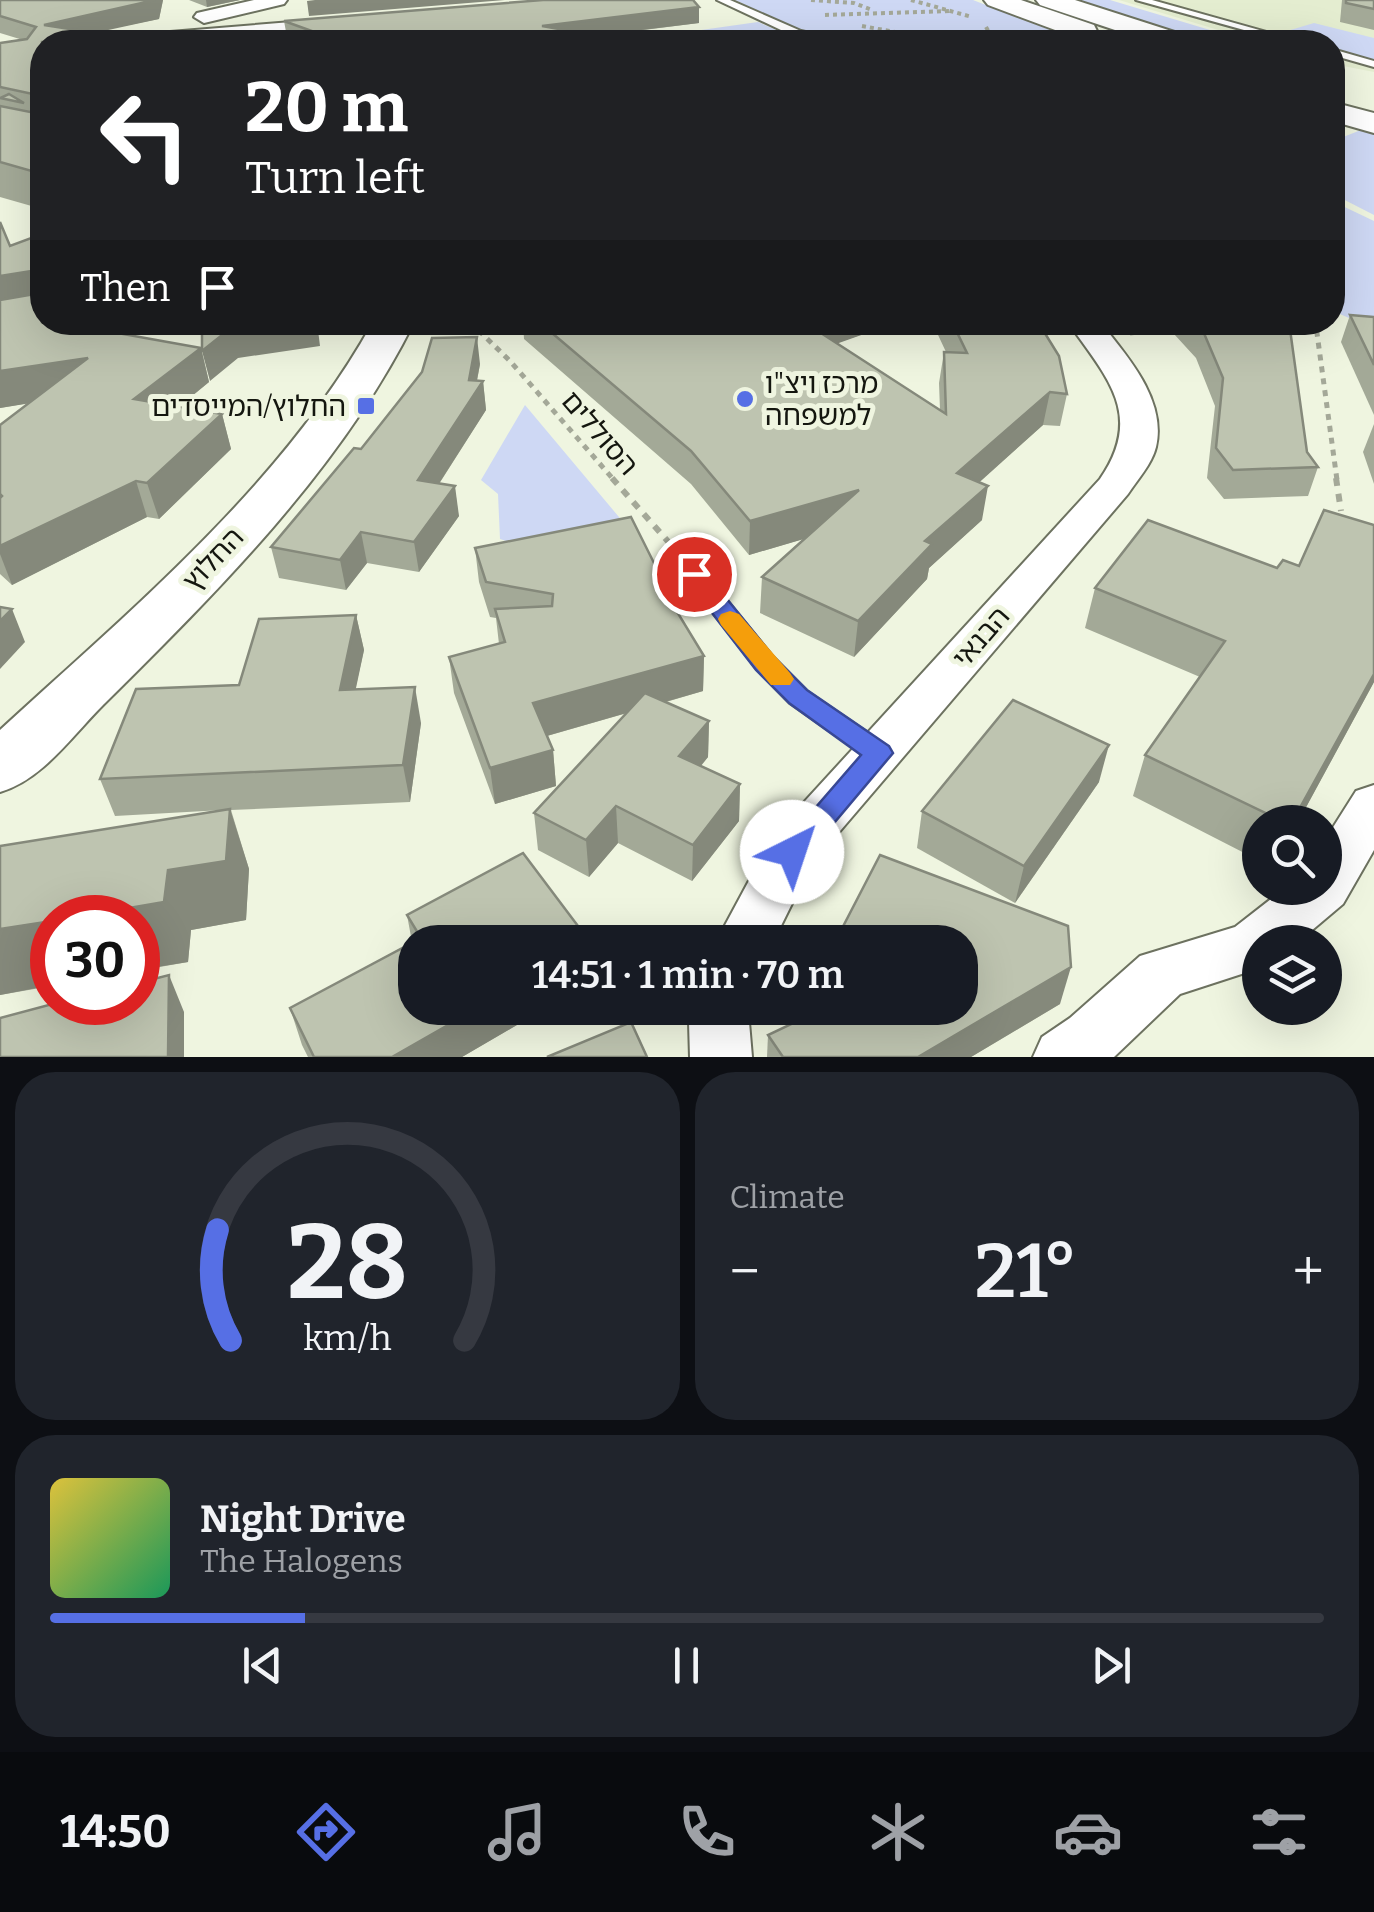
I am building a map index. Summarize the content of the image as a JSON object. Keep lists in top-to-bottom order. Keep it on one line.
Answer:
{"streets":{"street":["החלוץ","הבנאי"],"path":["הסוללים"]},"places":{"other":["מרכז ויצ\"ו למשפחה"],"transit":["החלוץ/המייסדים"]},"page":{"turn":["20 m","Turn left"],"then":"Then","limit":"30","trip":"14:51 · 1 min · 70 m","tile":"Climate","heat":["−","21°","+"],"song":["Night Drive","The Halogens"],"tabs":"14:50","gauge":["28","km/h"]}}
